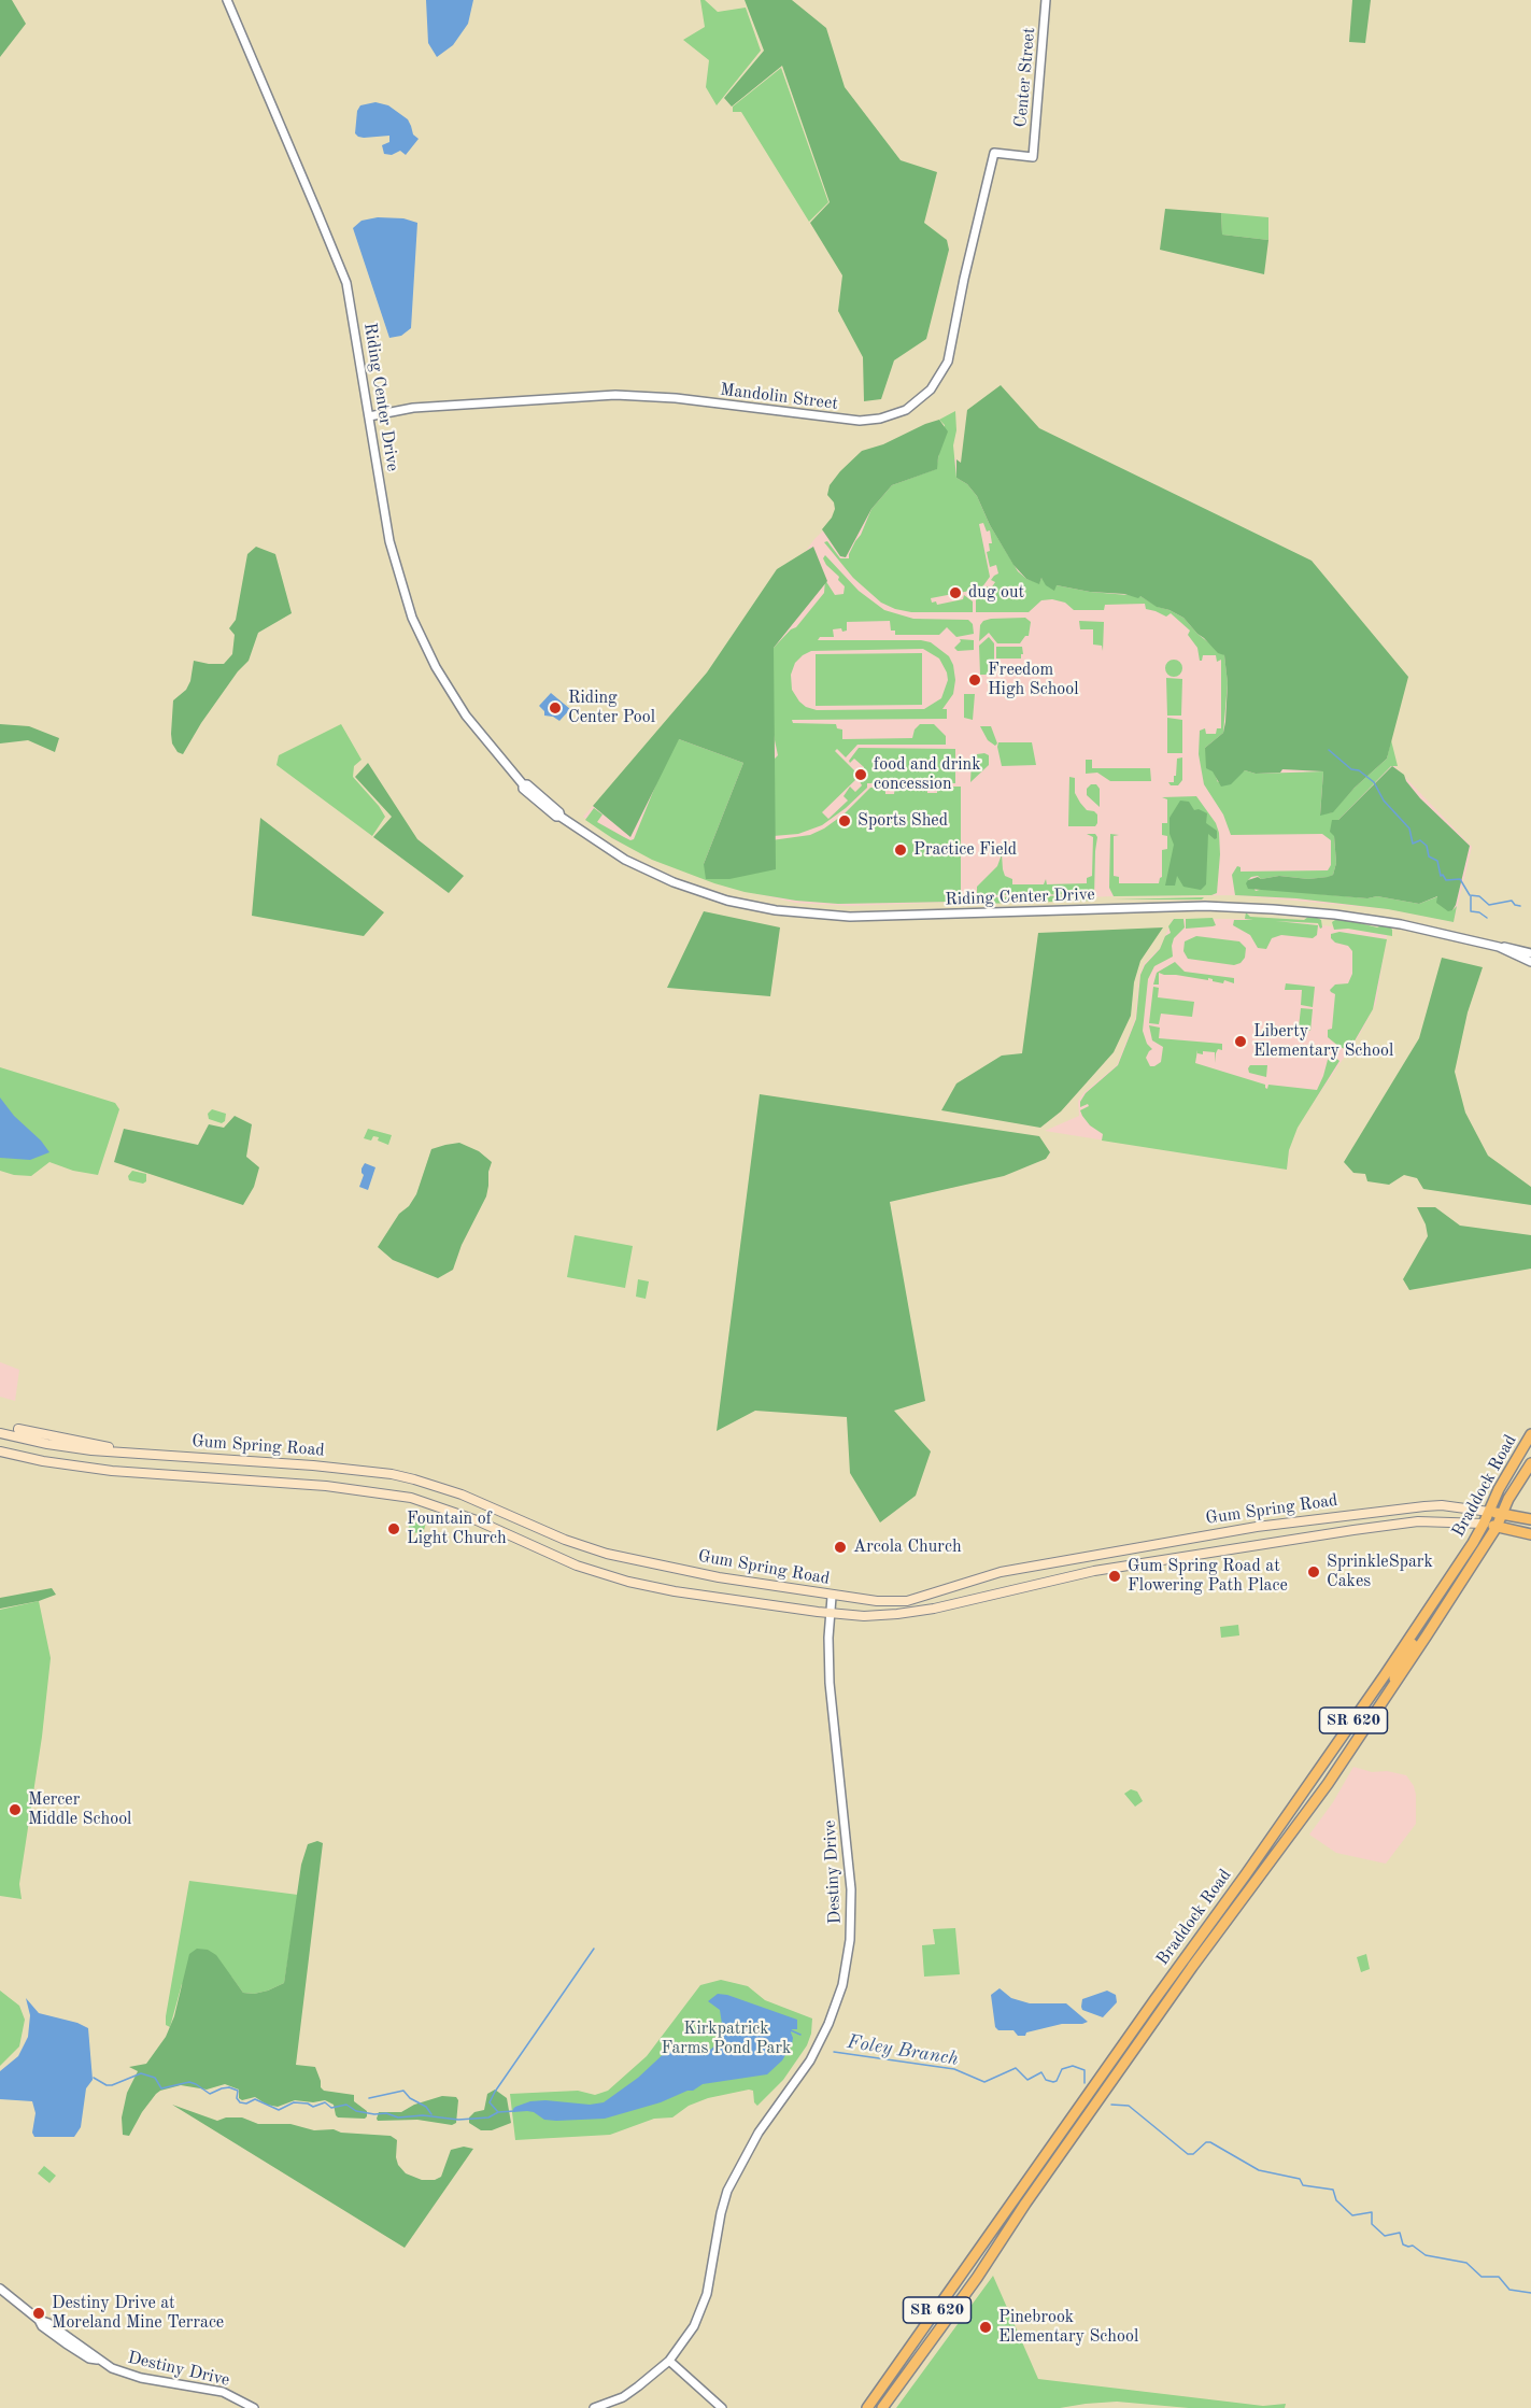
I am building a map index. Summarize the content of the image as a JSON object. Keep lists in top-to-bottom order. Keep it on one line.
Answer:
{"streets":{"main road":["Gum Spring Road","Braddock Road","SR 620"],"street":["Center Street","Riding Center Drive","Mandolin Street","Destiny Drive"]},"crossings":[["Center Street","Mandolin Street"],["Riding Center Drive","Mandolin Street"],["Gum Spring Road","Braddock Road"],["Gum Spring Road","Destiny Drive"]],"water":["Foley Branch"],"parks":["Kirkpatrick Farms Pond Park"],"places":["dug out","Freedom High School","Riding Center Pool","food and drink concession","Sports Shed","Practice Field","Liberty Elementary School","Fountain of Light Church","Arcola Church","SprinkleSpark Cakes","Gum Spring Road at Flowering Path Place","Mercer Middle School","Destiny Drive at Moreland Mine Terrace","Pinebrook Elementary School"]}
